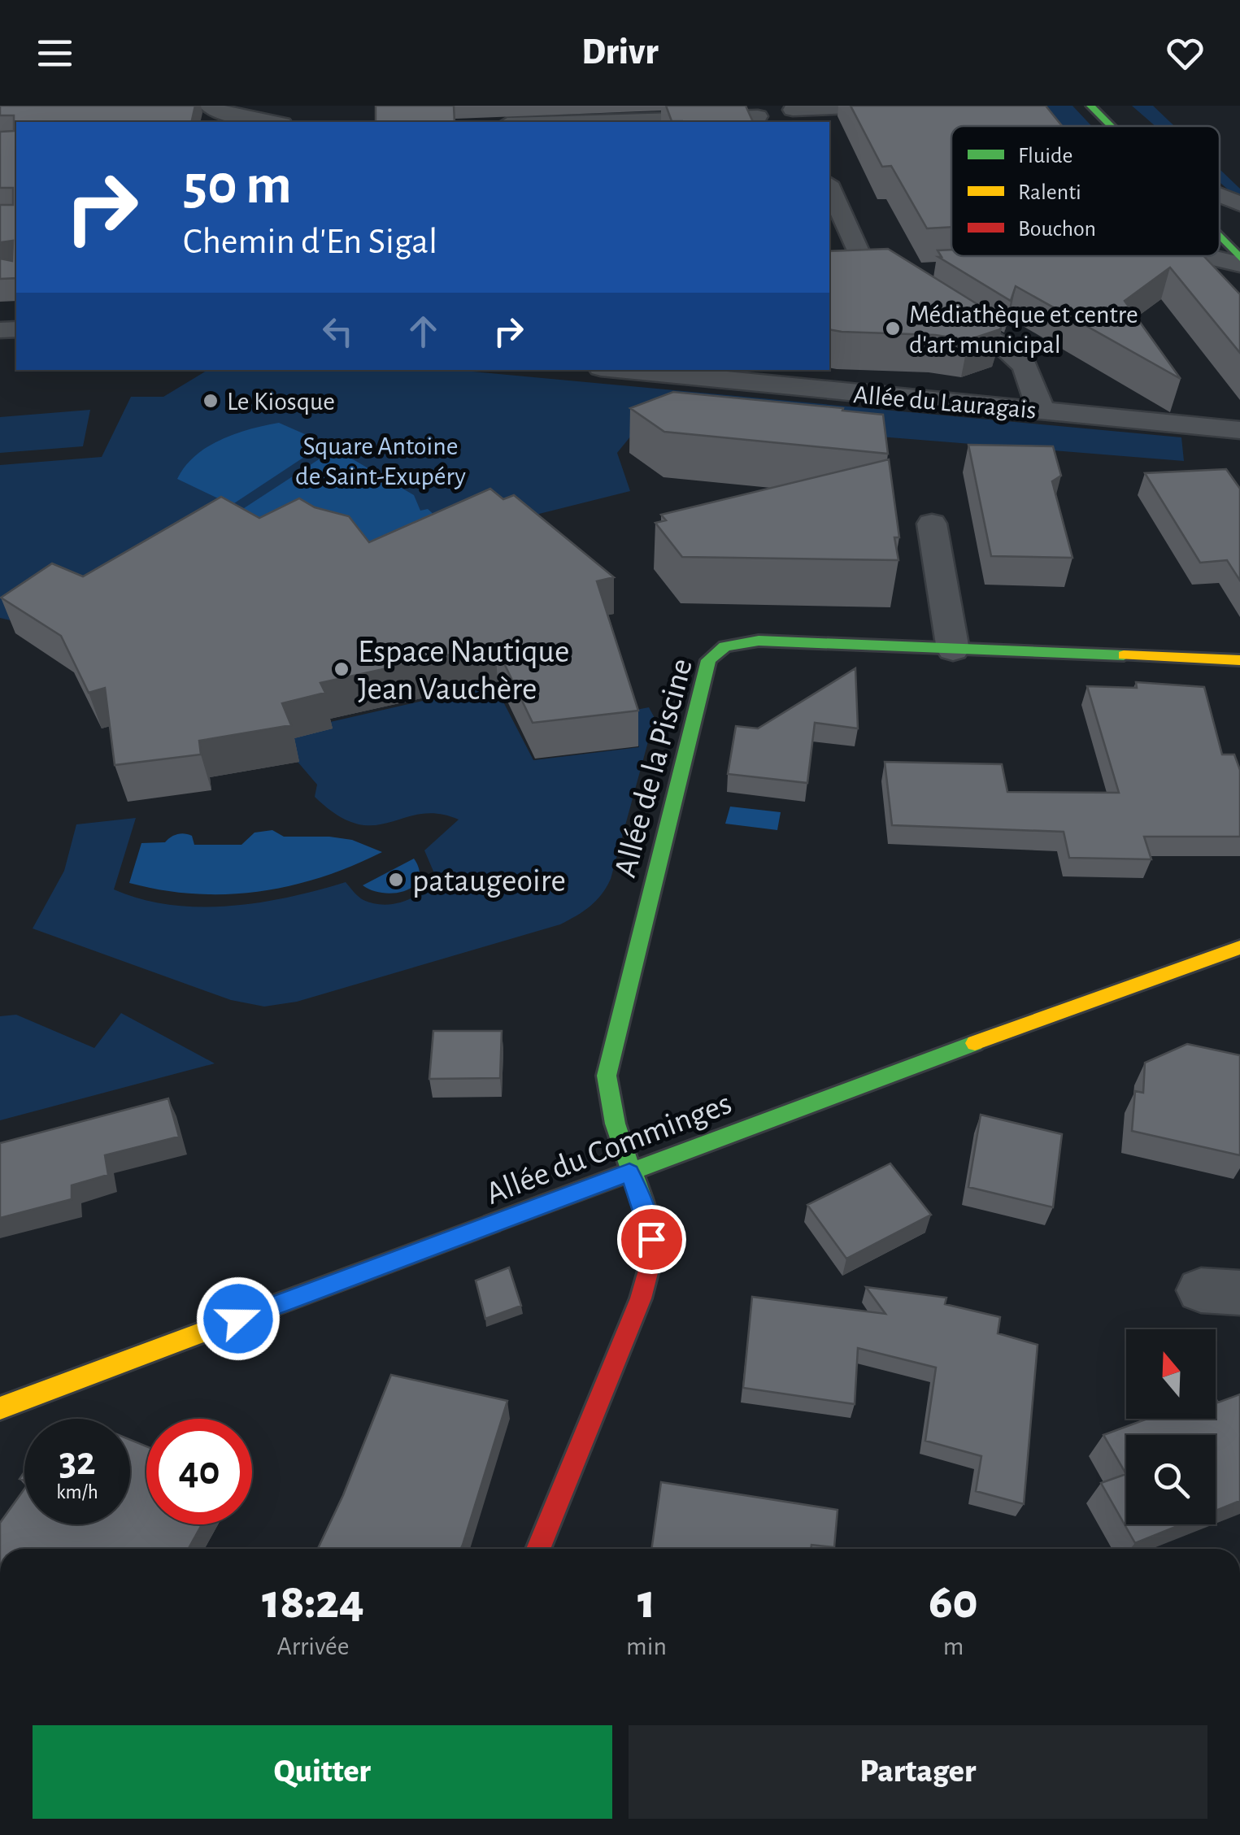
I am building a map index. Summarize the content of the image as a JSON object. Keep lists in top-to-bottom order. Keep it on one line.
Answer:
{"streets":{"main road":["Allée de la Piscine","Allée du Comminges"],"street":["Allée du Lauragais"]},"crossings":[["Allée de la Piscine","Allée du Comminges"]],"parks":["Square Antoine de Saint-Exupéry"],"places":["Médiathèque et centre d'art municipal","Le Kiosque","Espace Nautique Jean Vauchère","pataugeoire"],"legend":["Fluide","Ralenti","Bouchon"],"north":"top","page":{"header":"Drivr","turn":["50 m","Chemin d'En Sigal"],"speed":"32 km/h","limit":"40","eta":["18:24","Arrivée","1","min","60","m"],"buttons":["Quitter","Partager"]}}
